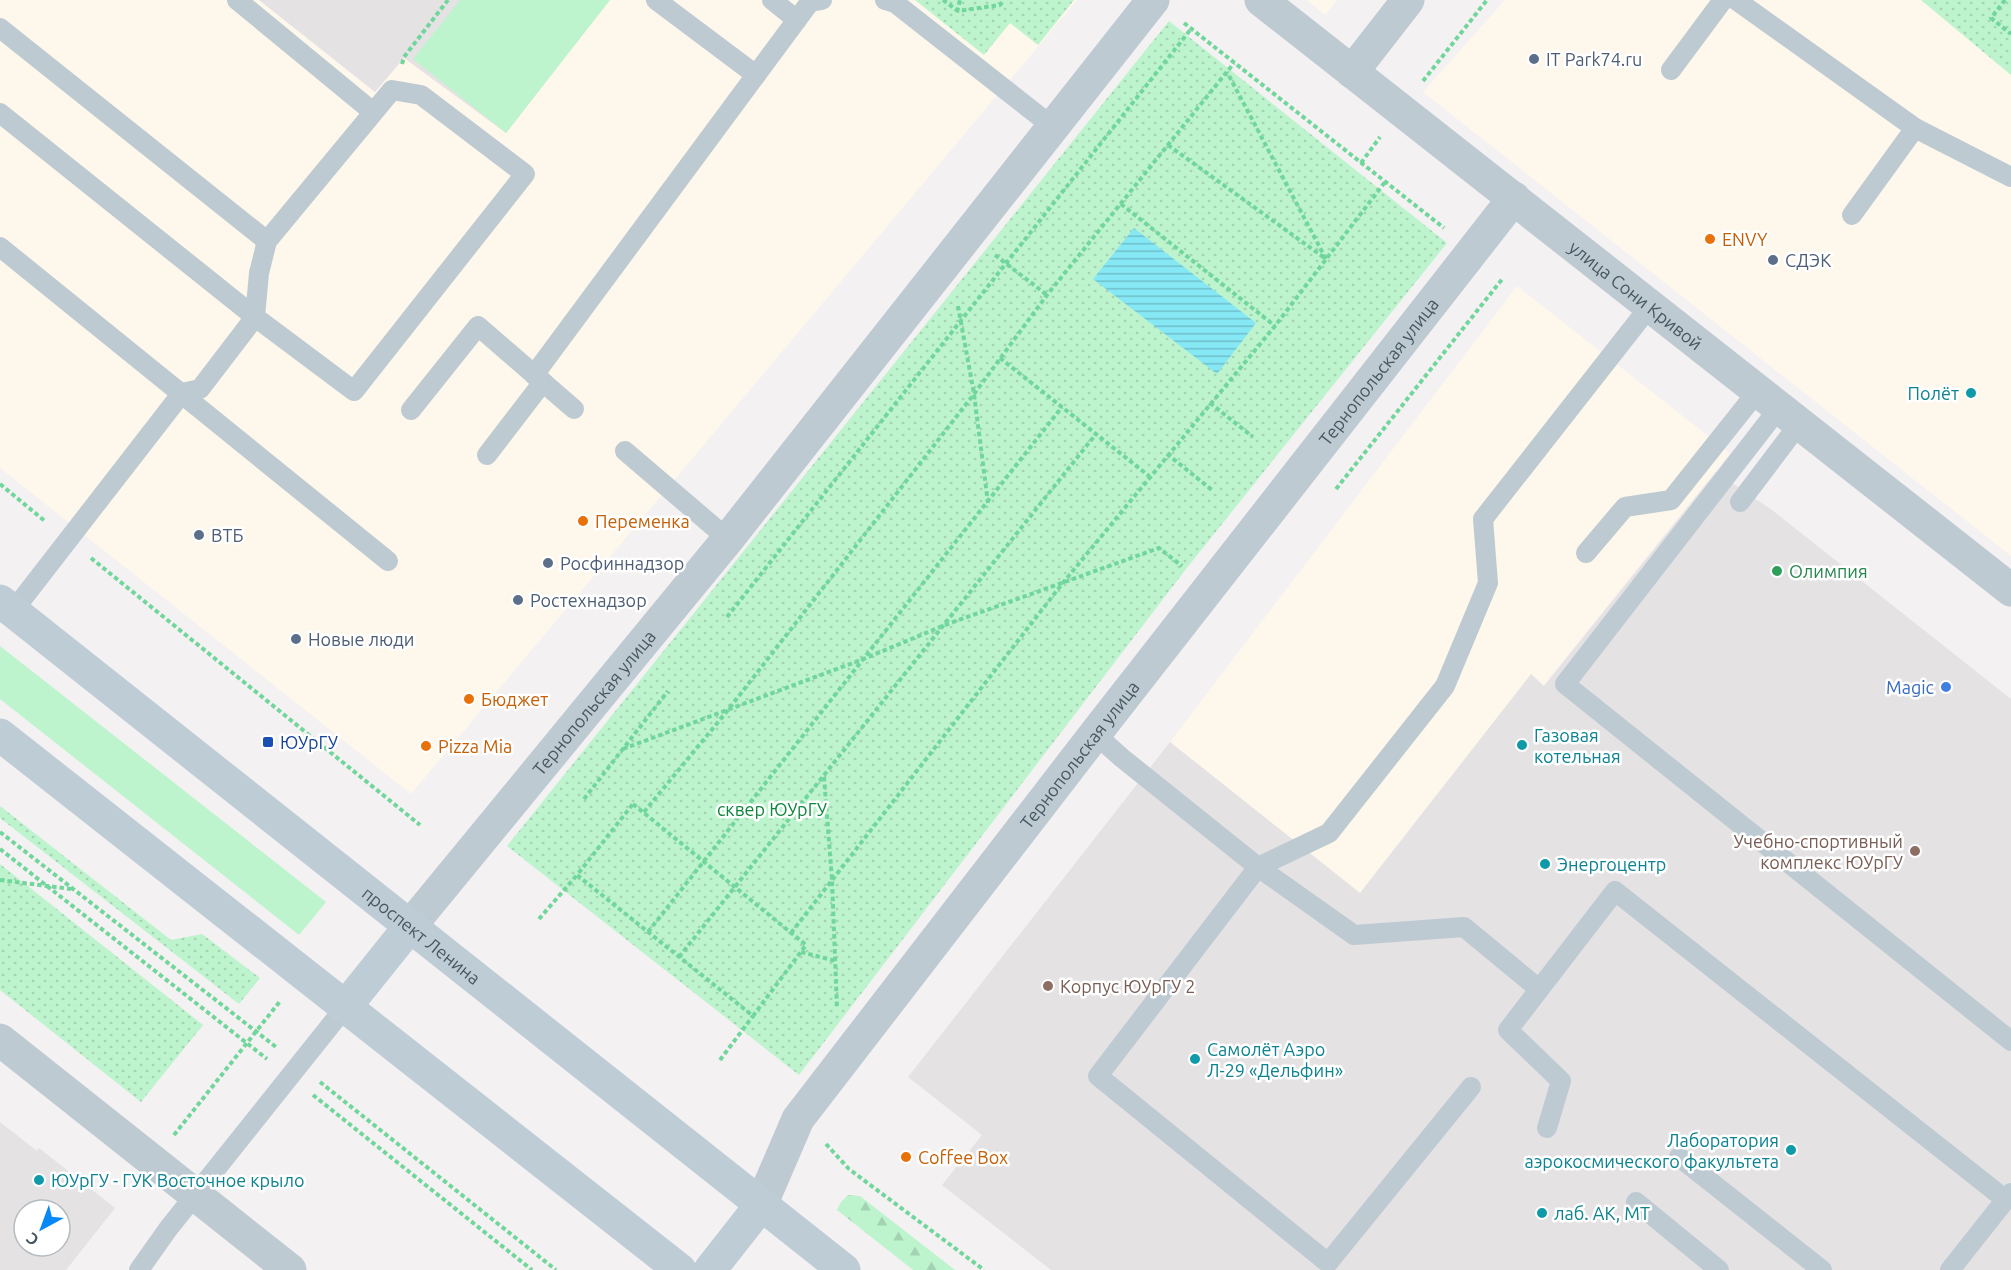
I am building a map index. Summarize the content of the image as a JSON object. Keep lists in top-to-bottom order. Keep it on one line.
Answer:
{"streets":{"main road":["Тернопольская улица","проспект Ленина"],"street":["улица Сони Кривой"]},"crossings":[["улица Сони Кривой","Тернопольская улица"],["Тернопольская улица","проспект Ленина"]],"parks":["сквер ЮУрГУ"],"places":{"other":["IT Park74.ru","ENVY","СДЭК","Полёт","Переменка","ВТБ","Росфиннадзор","Олимпия","Ростехнадзор","Новые люди","Magic","Бюджет","Газовая котельная","Pizza Mia","Учебно-спортивный комплекс ЮУрГУ","Энергоцентр","Корпус ЮУрГУ 2","Самолёт Аэро Л-29 «Дельфин»","Лаборатория аэрокосмического факультета","Coffee Box","ЮУрГУ - ГУК Восточное крыло","лаб. АК, МТ"],"transit":["ЮУрГУ"]},"north":"bottom left"}
